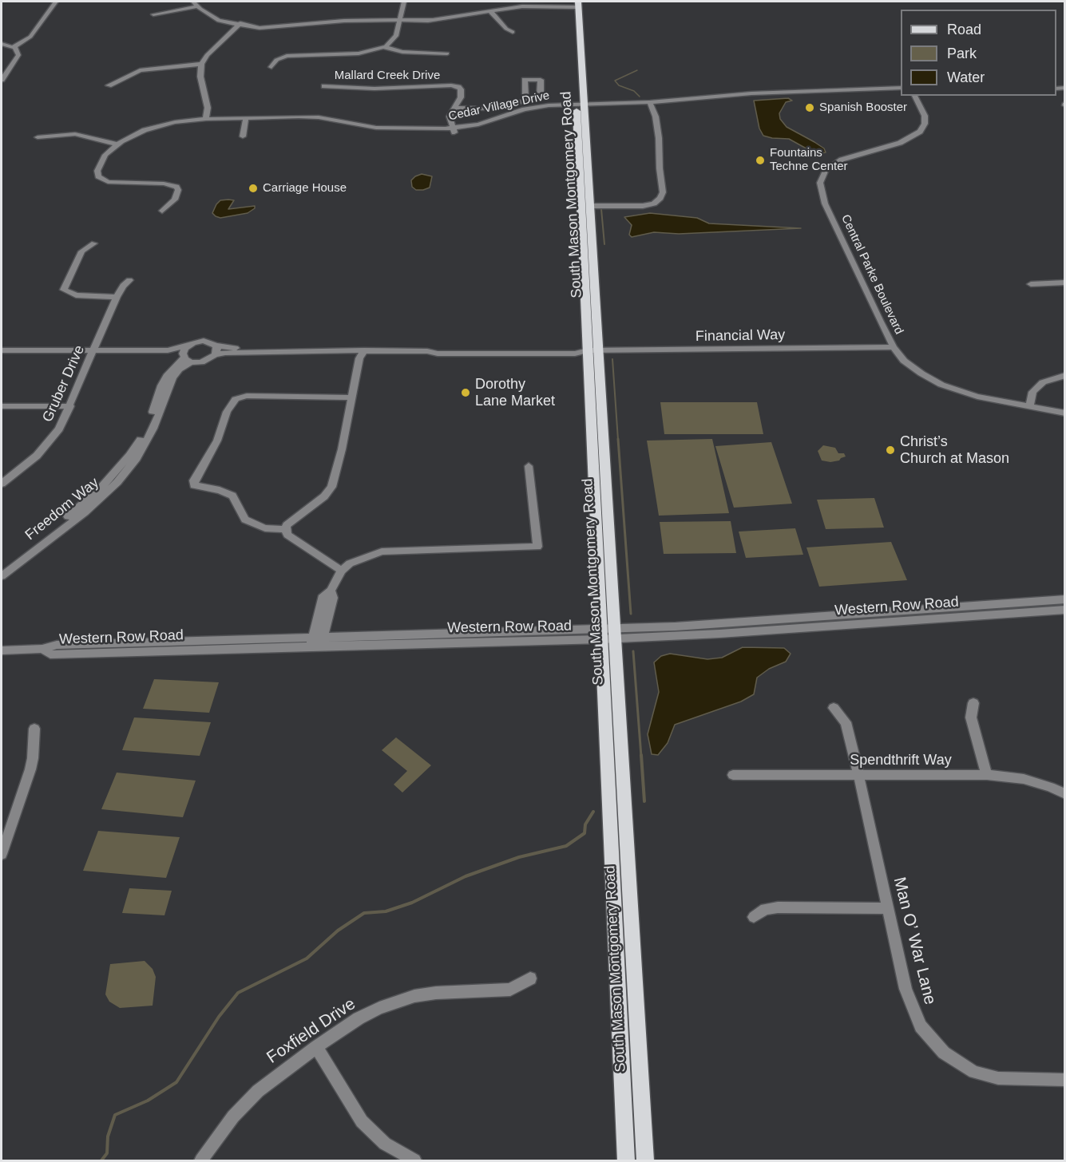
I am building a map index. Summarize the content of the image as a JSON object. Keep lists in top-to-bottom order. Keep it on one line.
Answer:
{"streets":{"main road":["South Mason Montgomery Road"],"street":["Mallard Creek Drive","Cedar Village Drive","Central Parke Boulevard","Financial Way","Gruber Drive","Freedom Way","Western Row Road","Spendthrift Way","Man O’ War Lane","Foxfield Drive"]},"crossings":[["Mallard Creek Drive","Cedar Village Drive"],["Cedar Village Drive","South Mason Montgomery Road"],["South Mason Montgomery Road","Financial Way"],["South Mason Montgomery Road","Western Row Road"],["Central Parke Boulevard","Financial Way"],["Spendthrift Way","Man O’ War Lane"]],"places":["Spanish Booster","Fountains Techne Center","Carriage House","Dorothy Lane Market","Christ’s Church at Mason"],"legend":["Road","Park","Water"]}
